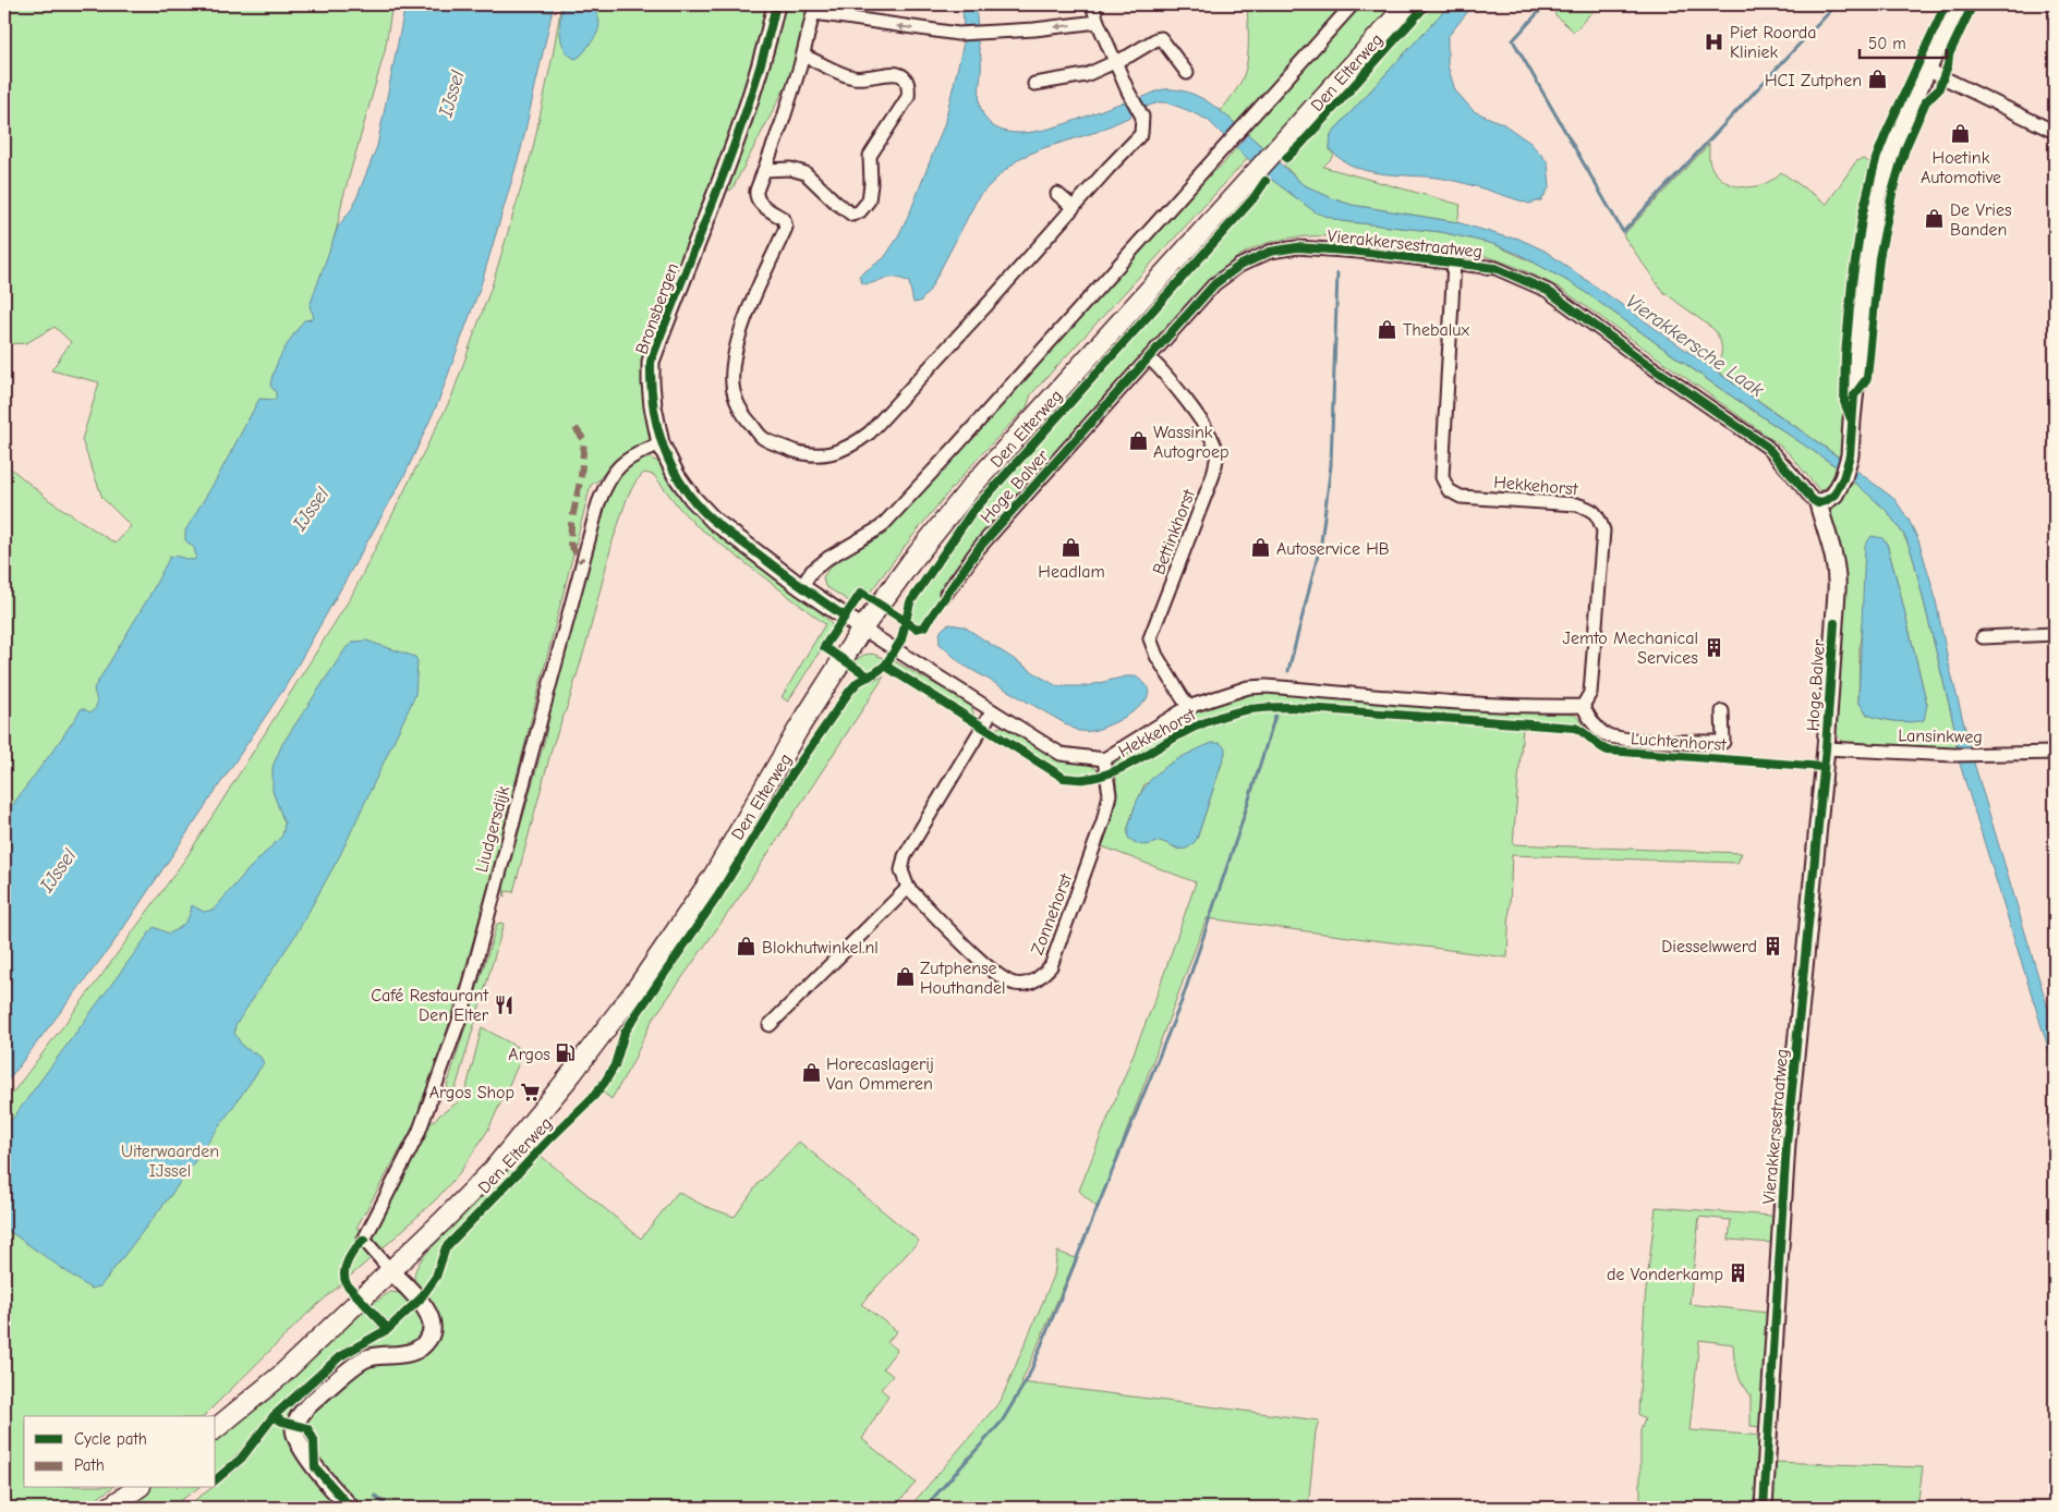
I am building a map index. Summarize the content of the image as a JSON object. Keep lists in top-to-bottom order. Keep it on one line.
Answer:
{"streets":{"main road":["Den Elterweg"],"street":["Vierakkersestraatweg","Bronsbergen","Hekkehorst","Hoge Balver","Bettinkhorst","Lansinkweg","Luchtenhorst","Liudgersdijk","Zonnehorst"]},"crossings":[["Den Elterweg","Bronsbergen"],["Den Elterweg","Hekkehorst"],["Den Elterweg","Liudgersdijk"],["Vierakkersestraatweg","Hekkehorst"],["Vierakkersestraatweg","Hoge Balver"],["Vierakkersestraatweg","Bettinkhorst"],["Vierakkersestraatweg","Lansinkweg"],["Bronsbergen","Hekkehorst"],["Bronsbergen","Liudgersdijk"],["Hekkehorst","Bettinkhorst"],["Hekkehorst","Luchtenhorst"],["Hekkehorst","Zonnehorst"],["Hoge Balver","Bettinkhorst"],["Hoge Balver","Lansinkweg"]],"water":["IJssel","Vierakkersche Laak"],"parks":["Uiterwaarden IJssel"],"places":{"hospital":["Piet Roorda Kliniek"],"shop":["HCI Zutphen","Hoetink Automotive","De Vries Banden","Thebalux","Wassink Autogroep","Headlam","Autoservice HB","Blokhutwinkel.nl","Zutphense Houthandel","Horecaslagerij Van Ommeren"],"building":["Jemto Mechanical Services","Diesselwwerd","de Vonderkamp"],"restaurant":["Café Restaurant Den Elter"],"fuel station":["Argos"],"supermarket":["Argos Shop"]},"legend":["Cycle path","Path"],"scale_bar":"50 m"}
